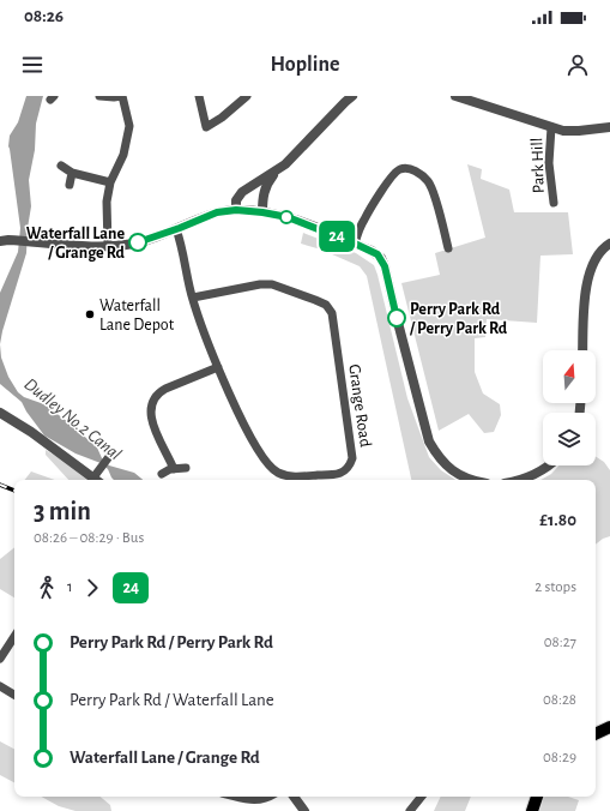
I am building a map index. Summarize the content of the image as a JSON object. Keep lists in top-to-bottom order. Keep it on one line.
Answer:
{"streets":{"street":["Park Hill","Grange Road"]},"water":["Dudley No.2 Canal"],"places":["Waterfall Lane / Grange Rd","Waterfall Lane Depot","Perry Park Rd / Perry Park Rd"],"lines":["bus line 24"],"north":"top","page":{"status":"08:26","header":"Hopline","on_map":"24","heading":["3 min","08:26 – 08:29 · Bus","£1.80"],"legs":["1","24","2 stops"],"list":[{"name":"Perry Park Rd / Perry Park Rd","value":"08:27"},{"name":"Perry Park Rd / Waterfall Lane","value":"08:28"},{"name":"Waterfall Lane / Grange Rd","value":"08:29"}]}}
